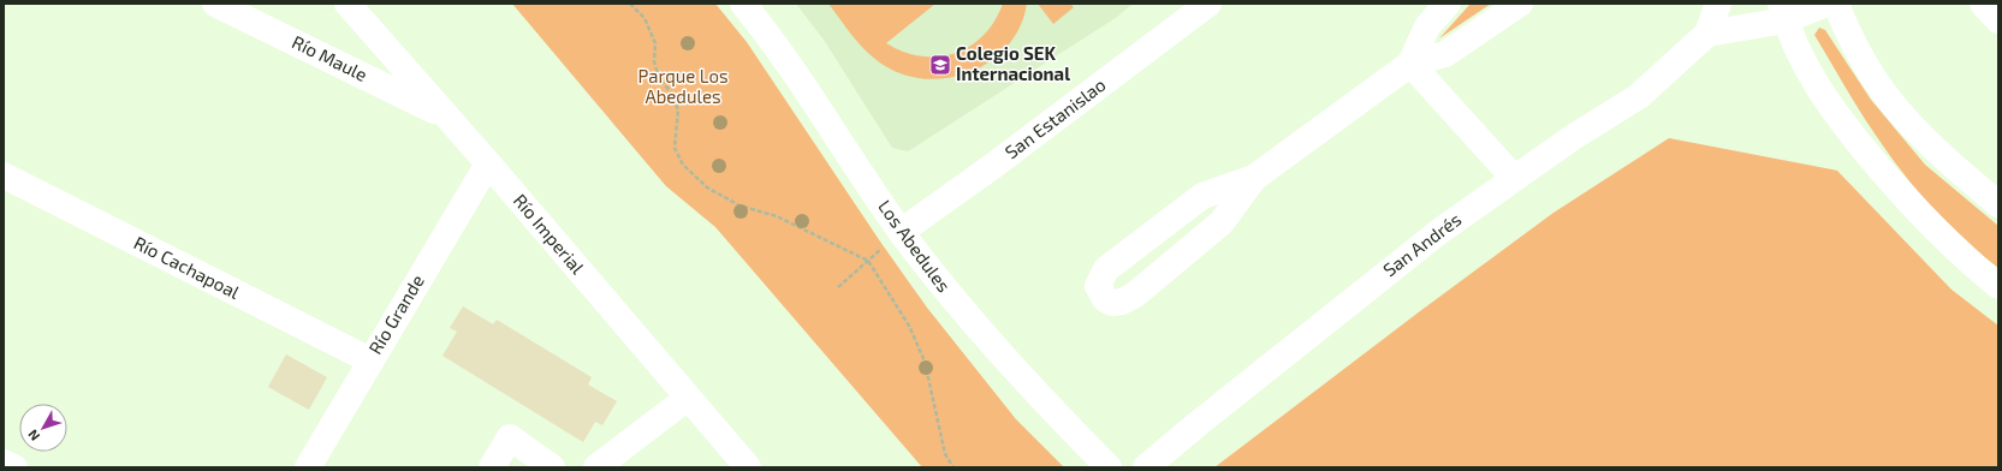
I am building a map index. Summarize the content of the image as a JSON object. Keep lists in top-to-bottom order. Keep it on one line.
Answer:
{"streets":{"street":["Río Maule","San Estanislao","Río Imperial","San Andrés","Los Abedules","Río Cachapoal","Río Grande"]},"crossings":[["Río Maule","Río Imperial"],["San Estanislao","Los Abedules"],["Río Imperial","Río Grande"],["Río Cachapoal","Río Grande"]],"parks":["Parque Los Abedules"],"places":{"school or university":["Colegio SEK Internacional"]},"north":"bottom left"}
